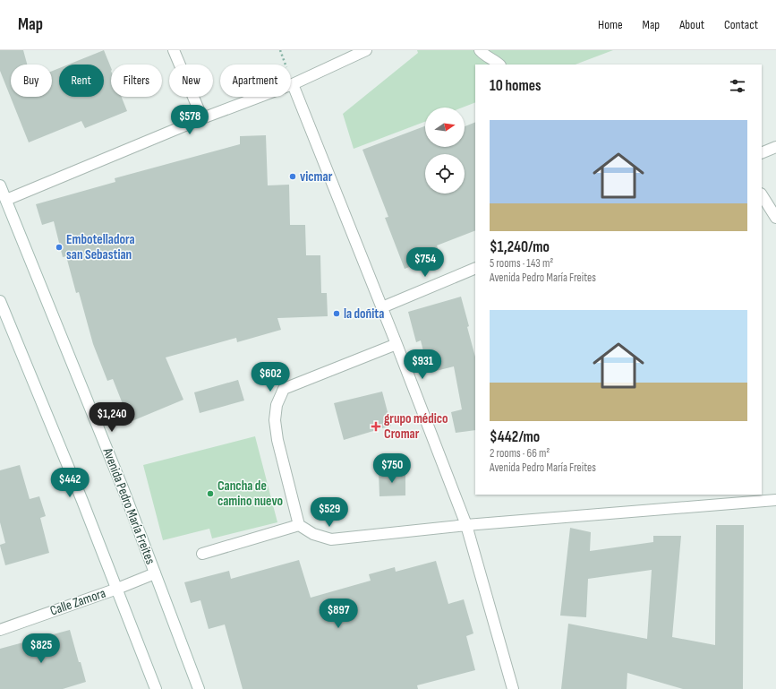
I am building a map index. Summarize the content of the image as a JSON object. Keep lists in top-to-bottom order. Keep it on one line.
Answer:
{"streets":{"street":["Avenida Pedro María Freites","Calle Zamora"]},"crossings":[["Avenida Pedro María Freites","Calle Zamora"]],"places":{"other":["vicmar","Embotelladora san Sebastian","la doñita","Cancha de camino nuevo"],"health":["grupo médico Cromar"]},"north":"right","page":{"header":"Map","nav":["Home","Map","About","Contact"],"chip":["Buy","Rent","Filters","New","Apartment"],"heading":"10 homes","price":["$578","$754","$931","$602","$1,240","$750","$442","$529","$897","$825"],"list":[{"name":"$1,240/mo","note":"5 rooms · 143 m² · Avenida Pedro María Freites"},{"name":"$442/mo","note":"2 rooms · 66 m² · Avenida Pedro María Freites"}]}}
